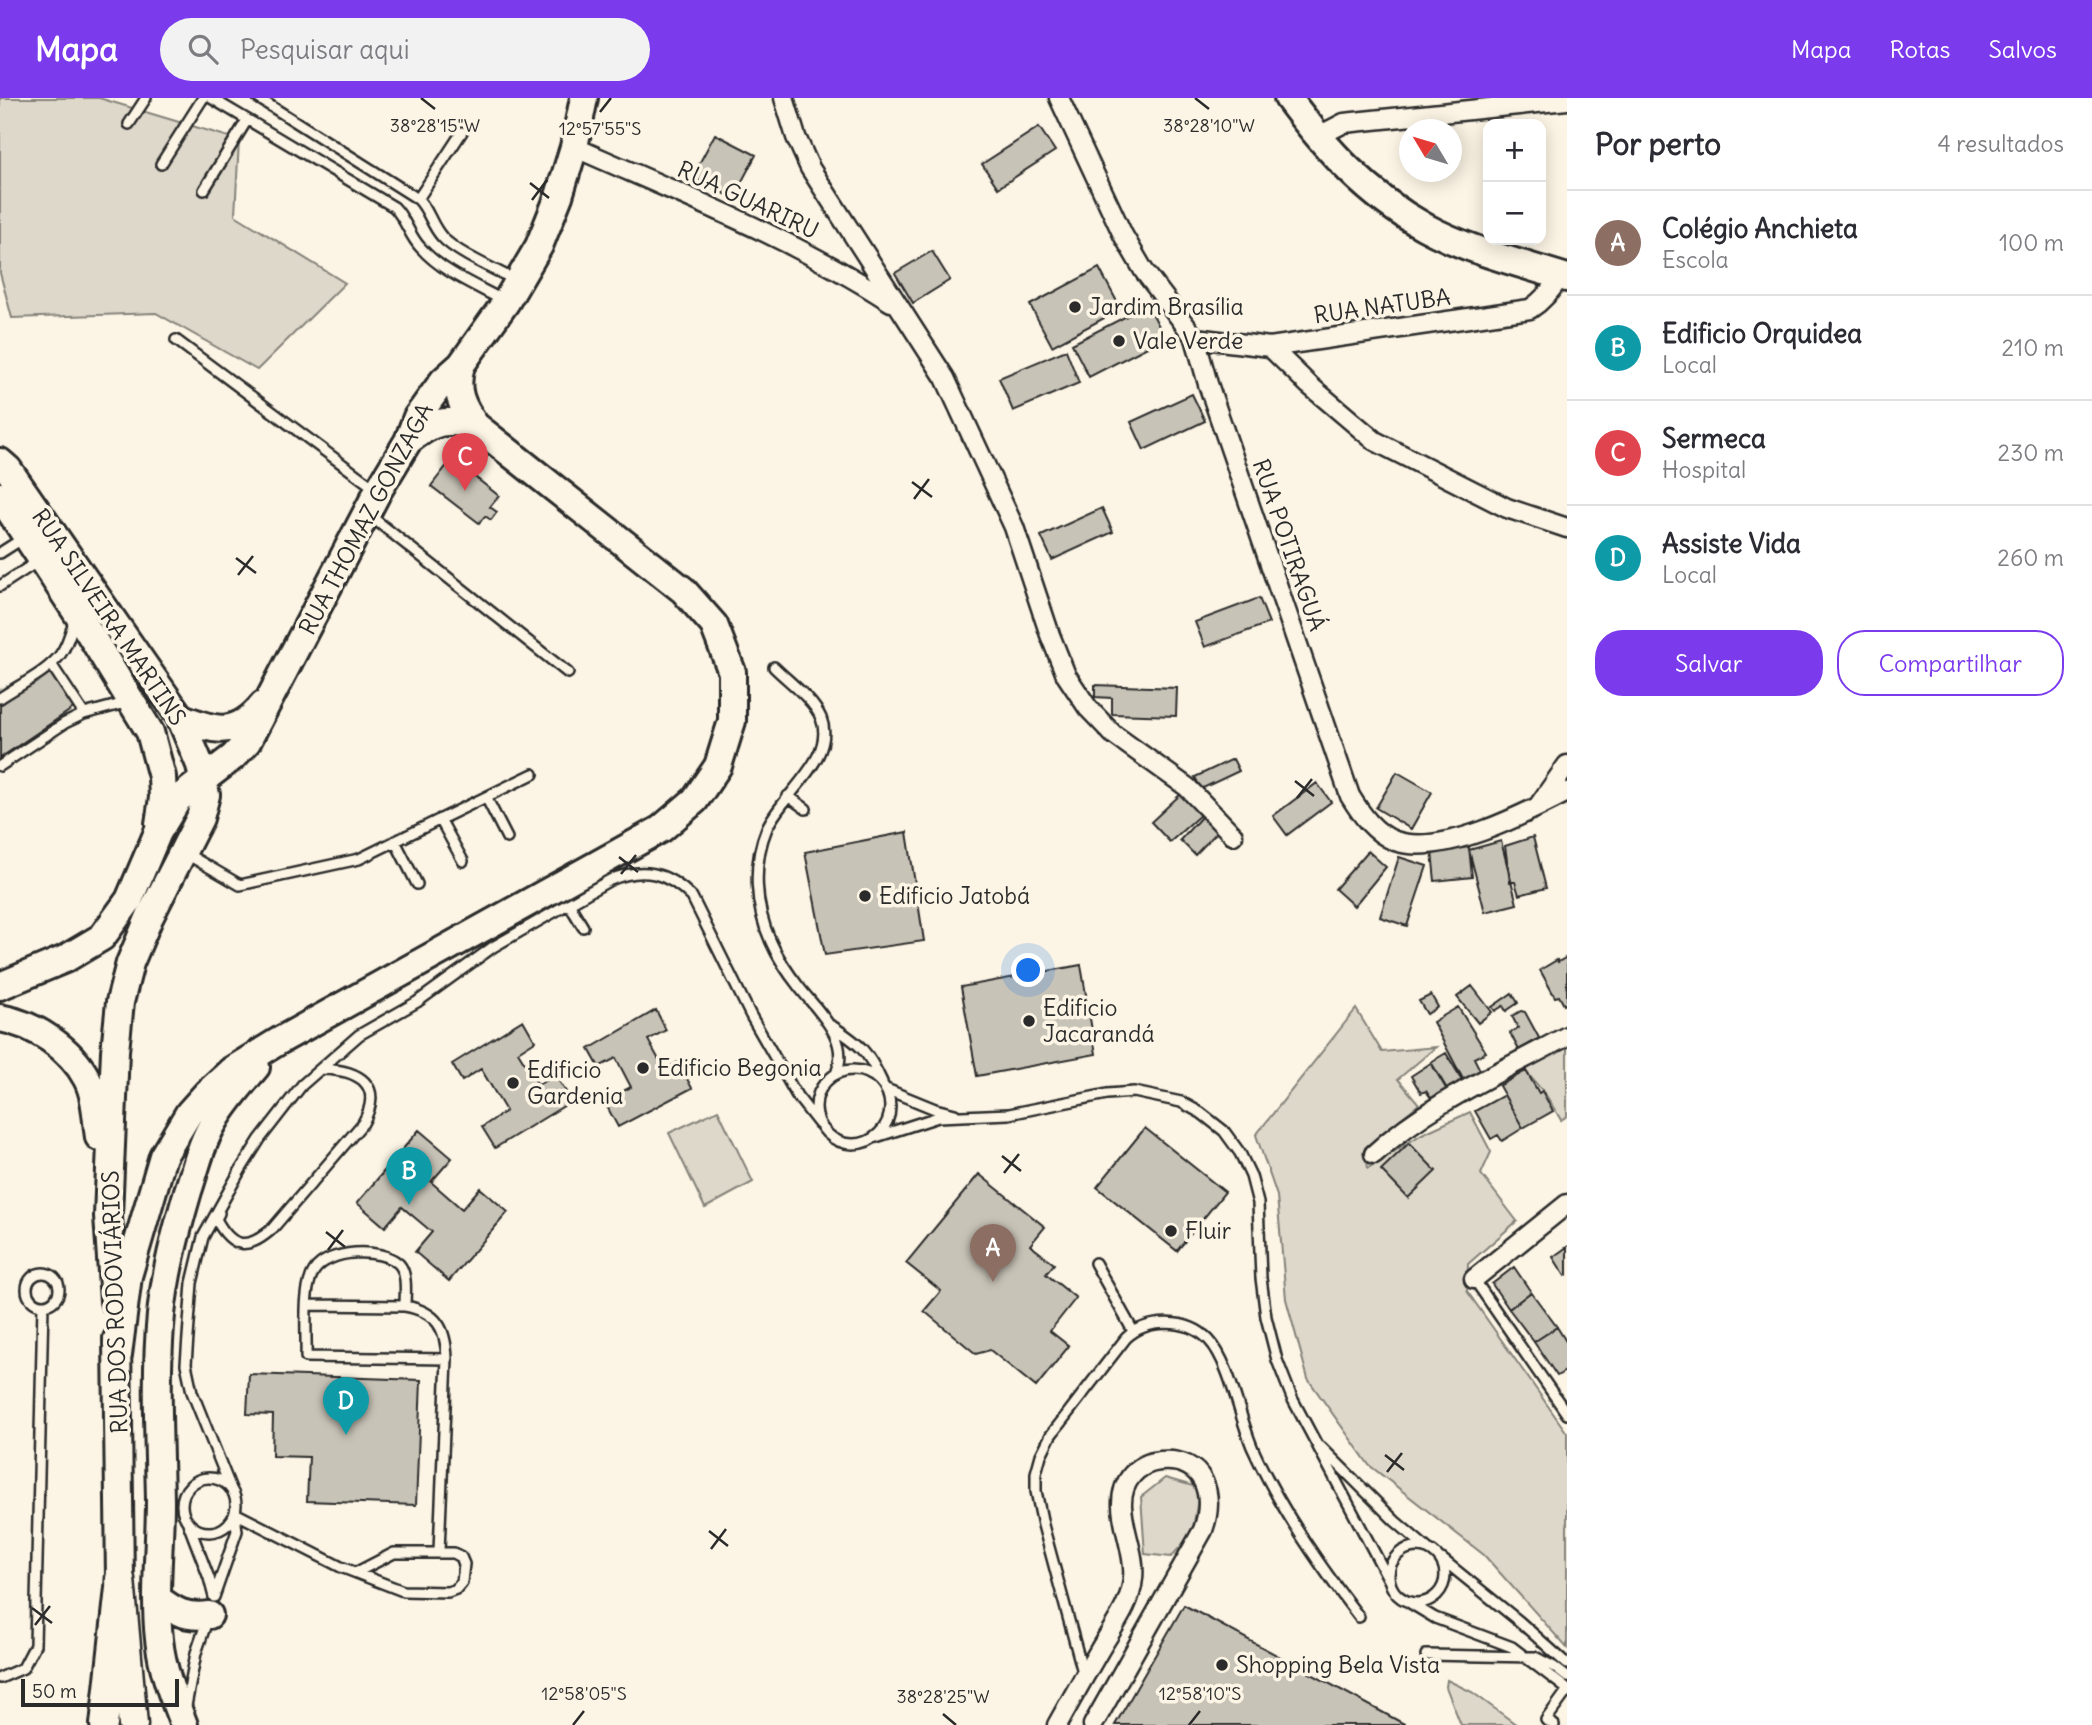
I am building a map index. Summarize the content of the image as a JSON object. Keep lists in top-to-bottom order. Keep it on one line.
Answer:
{"streets":{"main road":["RUA THOMAZ GONZAGA","RUA SILVEIRA MARTINS","RUA DOS RODOVIÁRIOS"],"street":["RUA GUARIRU","RUA NATUBA","RUA POTIRAGUÁ"]},"crossings":[["RUA GUARIRU","RUA THOMAZ GONZAGA"],["RUA NATUBA","RUA POTIRAGUÁ"],["RUA THOMAZ GONZAGA","RUA SILVEIRA MARTINS"],["RUA THOMAZ GONZAGA","RUA DOS RODOVIÁRIOS"],["RUA SILVEIRA MARTINS","RUA DOS RODOVIÁRIOS"]],"places":["Jardim Brasília","Vale Verde","Edificio Jatobá","Edificio Jacarandá","Edificio Begonia","Edificio Gardenia","Fluir","Shopping Bela Vista"],"scale_bar":"50 m","north":"top left","page":{"header":"Mapa","search":"Pesquisar aqui","nav":["Mapa","Rotas","Salvos"],"heading":["Por perto","4 resultados"],"map_buttons":["+","−"],"list":[{"mark":"A","name":"Colégio Anchieta","note":"Escola","value":"100 m"},{"mark":"B","name":"Edificio Orquidea","note":"Local","value":"210 m"},{"mark":"C","name":"Sermeca","note":"Hospital","value":"230 m"},{"mark":"D","name":"Assiste Vida","note":"Local","value":"260 m"}],"pins":["C","B","A","D"],"buttons":["Salvar","Compartilhar"],"scale":"50 m"},"coordinates":["38°28'15\"W","38°28'10\"W","12°57'55\"S","12°58'05\"S","12°58'10\"S","38°28'25\"W"]}
